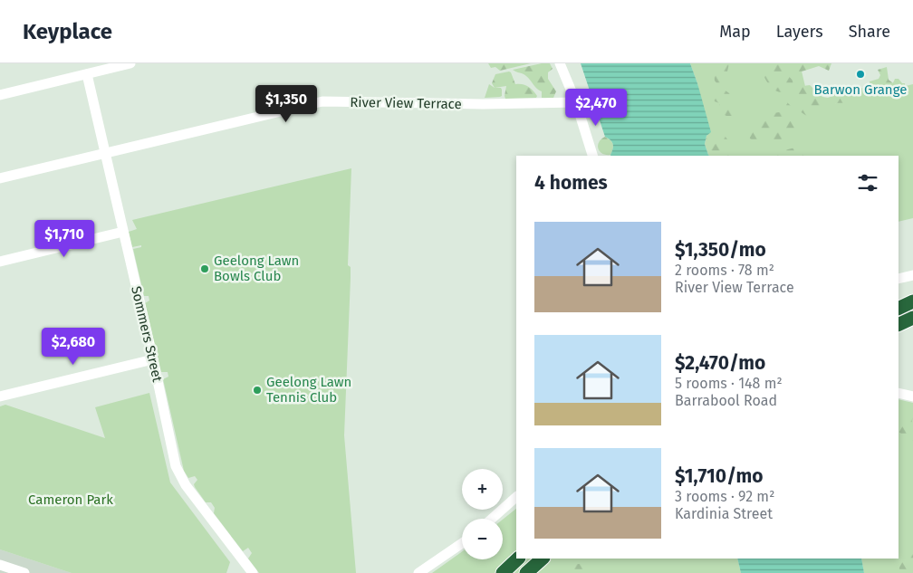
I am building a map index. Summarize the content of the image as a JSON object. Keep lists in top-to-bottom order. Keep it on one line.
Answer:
{"streets":{"street":["River View Terrace","Sommers Street"]},"crossings":[["River View Terrace","Sommers Street"]],"parks":["Cameron Park"],"places":["Barwon Grange","Geelong Lawn Bowls Club","Geelong Lawn Tennis Club"],"page":{"header":"Keyplace","nav":["Map","Layers","Share"],"price":["$1,350","$2,470","$1,710","$2,680"],"heading":"4 homes","list":[{"name":"$1,350/mo","note":"2 rooms · 78 m² · River View Terrace"},{"name":"$2,470/mo","note":"5 rooms · 148 m² · Barrabool Road"},{"name":"$1,710/mo","note":"3 rooms · 92 m² · Kardinia Street"}],"map_buttons":["+","−"]}}
